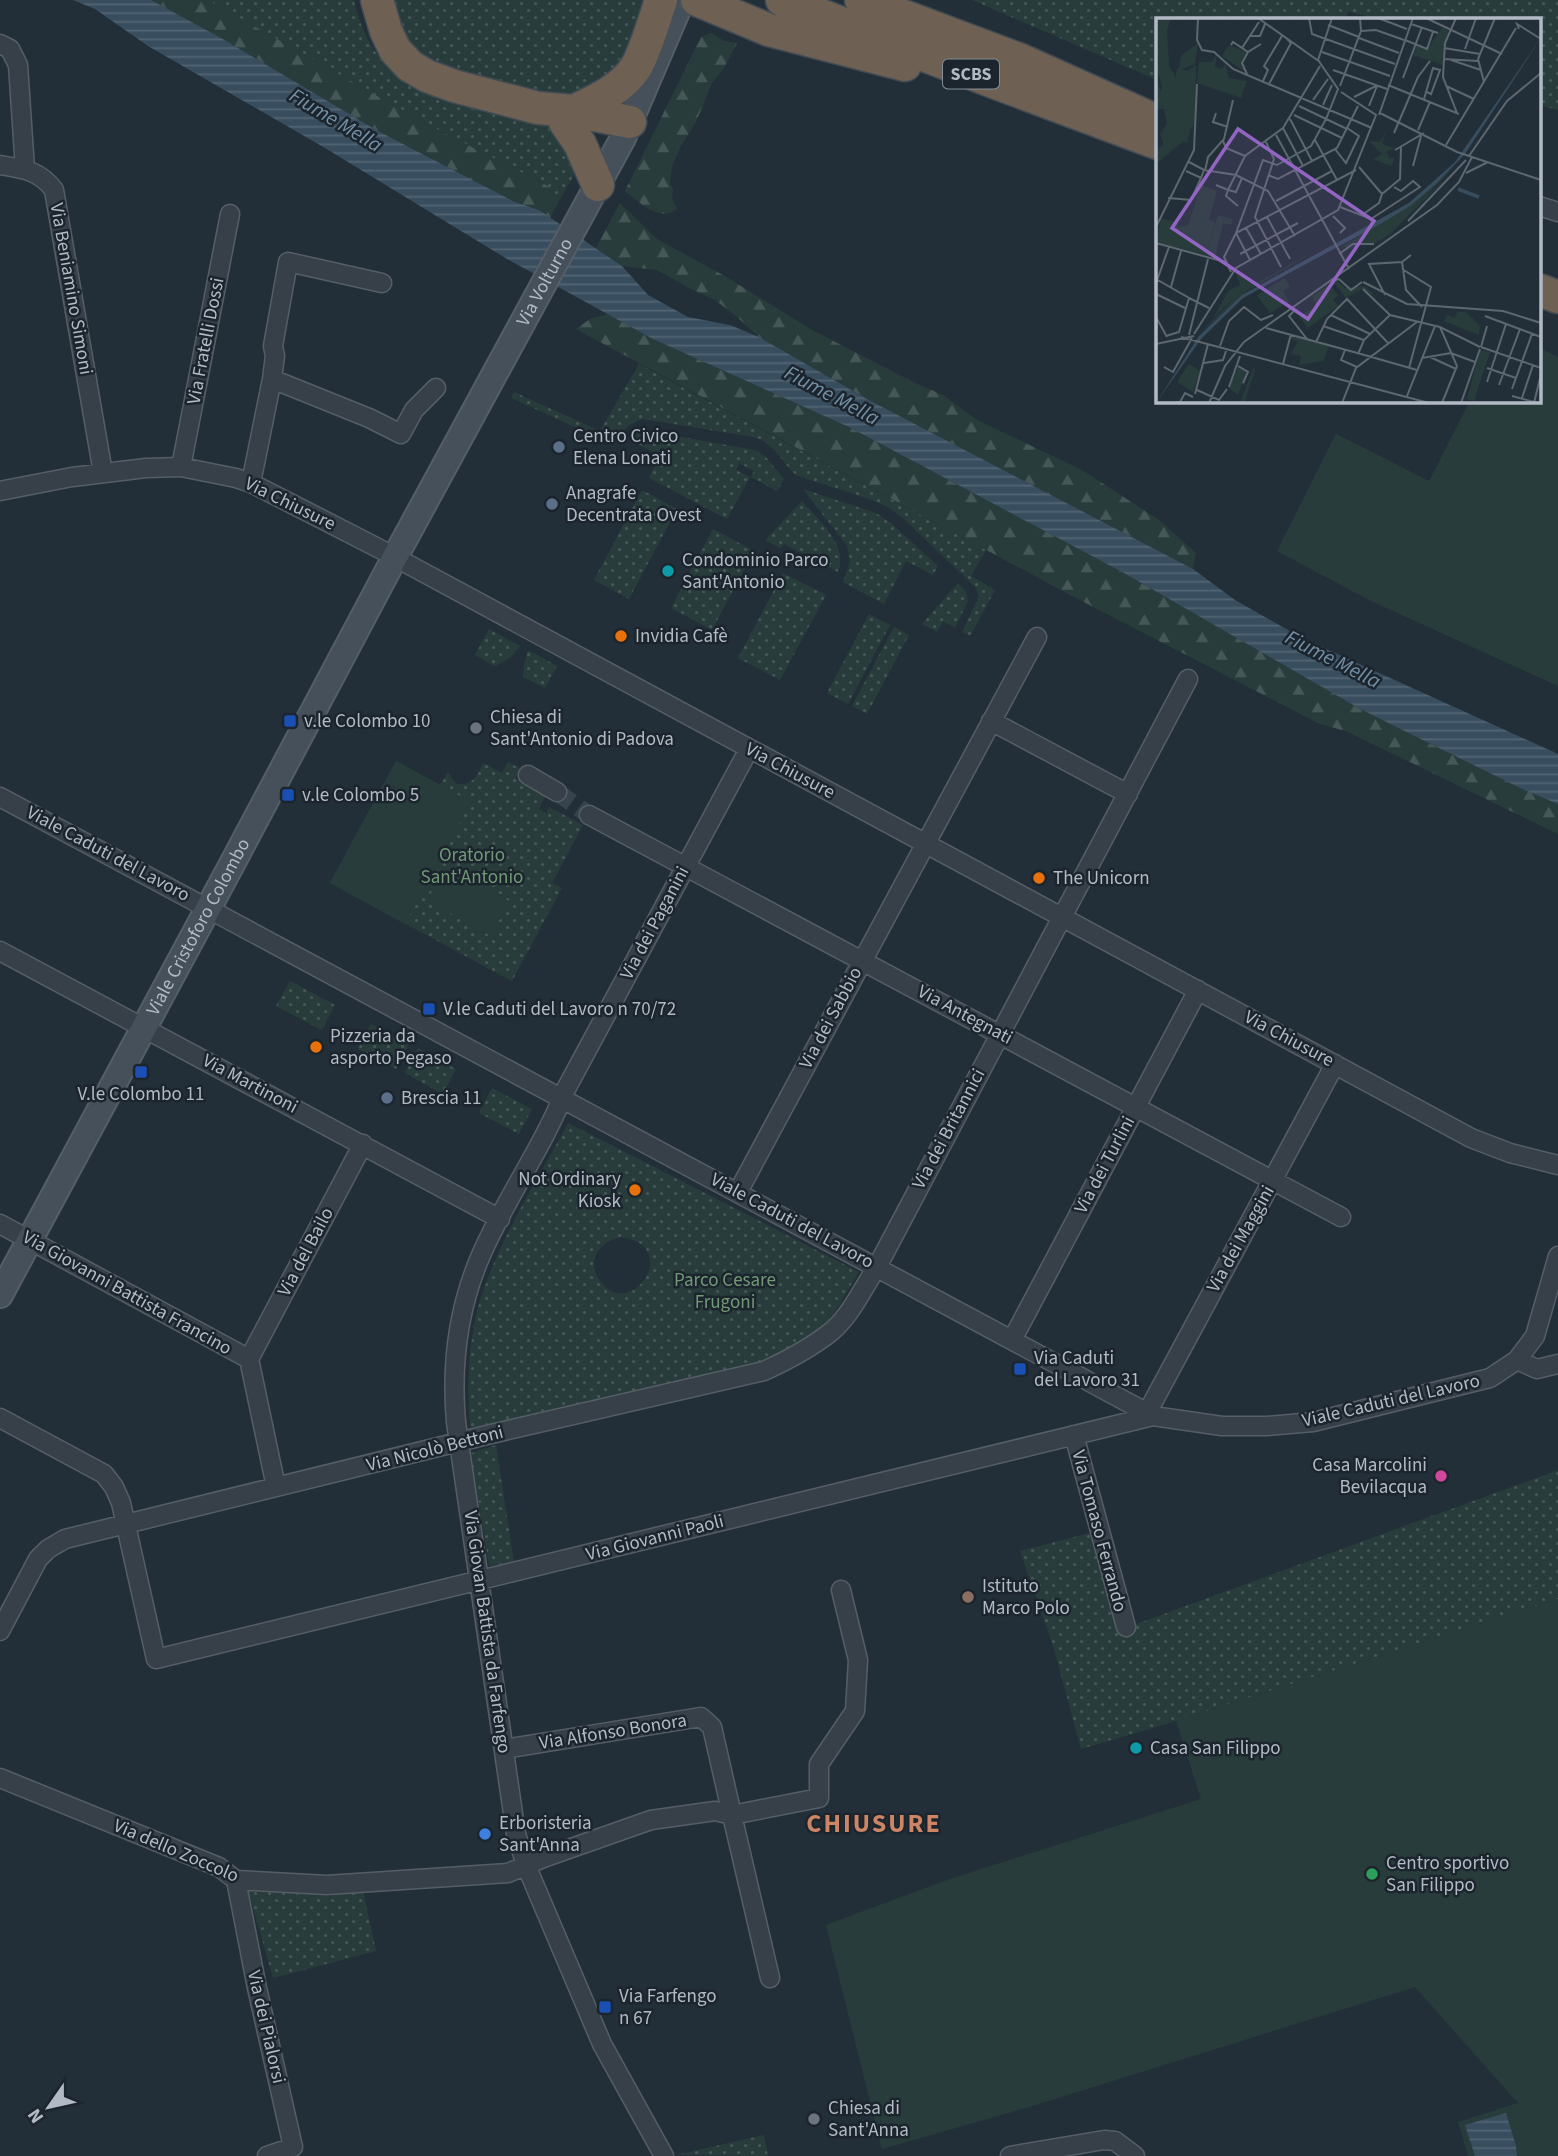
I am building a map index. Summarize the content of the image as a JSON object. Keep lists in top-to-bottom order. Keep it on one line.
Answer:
{"streets":{"highway":["SCBS"],"street":["Via Volturno","Via Beniamino Simoni","Via Fratelli Dossi","Via Chiusure","Viale Caduti del Lavoro","Via dei Paganini","Viale Cristoforo Colombo","Via Antegnati","Via dei Sabbio","Via Martinoni","Via dei Britannici","Via dei Turlini","Via dei Maggini","Via del Bailo","Via Giovanni Battista Francino","Via Nicolò Bettoni","Via Tomaso Ferrando","Via Giovanni Paoli","Via Giovan Battista da Farfengo","Via Alfonso Bonora","Via dello Zoccolo","Via dei Pialorsi"]},"crossings":[["Via Volturno","Via Chiusure"],["Via Volturno","Viale Cristoforo Colombo"],["Via Beniamino Simoni","Via Chiusure"],["Via Fratelli Dossi","Via Chiusure"],["Via Chiusure","Via dei Paganini"],["Via Chiusure","Viale Cristoforo Colombo"],["Via Chiusure","Via dei Sabbio"],["Via Chiusure","Via dei Britannici"],["Via Chiusure","Via dei Turlini"],["Via Chiusure","Via dei Maggini"],["Viale Caduti del Lavoro","Via dei Paganini"],["Viale Caduti del Lavoro","Viale Cristoforo Colombo"],["Viale Caduti del Lavoro","Via dei Sabbio"],["Viale Caduti del Lavoro","Via dei Britannici"],["Viale Caduti del Lavoro","Via dei Turlini"],["Viale Caduti del Lavoro","Via dei Maggini"],["Viale Caduti del Lavoro","Via Nicolò Bettoni"],["Viale Caduti del Lavoro","Via Giovanni Paoli"],["Viale Caduti del Lavoro","Via Giovan Battista da Farfengo"],["Via dei Paganini","Via Antegnati"],["Via dei Paganini","Via Giovan Battista da Farfengo"],["Viale Cristoforo Colombo","Via Martinoni"],["Viale Cristoforo Colombo","Via Giovanni Battista Francino"],["Via Antegnati","Via dei Sabbio"],["Via Antegnati","Via dei Britannici"],["Via Antegnati","Via dei Turlini"],["Via Antegnati","Via dei Maggini"],["Via Martinoni","Via del Bailo"],["Via Martinoni","Via Giovan Battista da Farfengo"],["Via dei Britannici","Via Nicolò Bettoni"],["Via dei Maggini","Via Giovanni Paoli"],["Via del Bailo","Via Giovanni Battista Francino"],["Via Giovanni Battista Francino","Via Nicolò Bettoni"],["Via Nicolò Bettoni","Via Giovanni Paoli"],["Via Nicolò Bettoni","Via Giovan Battista da Farfengo"],["Via Tomaso Ferrando","Via Giovanni Paoli"],["Via Giovanni Paoli","Via Giovan Battista da Farfengo"],["Via Giovan Battista da Farfengo","Via Alfonso Bonora"],["Via Giovan Battista da Farfengo","Via dello Zoccolo"],["Via dello Zoccolo","Via dei Pialorsi"]],"districts":["CHIUSURE"],"water":["Fiume Mella"],"parks":["Oratorio Sant'Antonio","Parco Cesare Frugoni"],"places":{"other":["Centro Civico Elena Lonati","Anagrafe Decentrata Ovest","Condominio Parco Sant'Antonio","Invidia Cafè","Chiesa di Sant'Antonio di Padova","The Unicorn","Pizzeria da asporto Pegaso","Brescia 11","Not Ordinary Kiosk","Casa Marcolini Bevilacqua","Istituto Marco Polo","Casa San Filippo","Erboristeria Sant'Anna","Centro sportivo San Filippo","Chiesa di Sant'Anna"],"transit":["v.le Colombo 10","v.le Colombo 5","V.le Caduti del Lavoro n 70/72","V.le Colombo 11","Via Caduti del Lavoro 31","Via Farfengo n 67"]},"north":"bottom left"}
